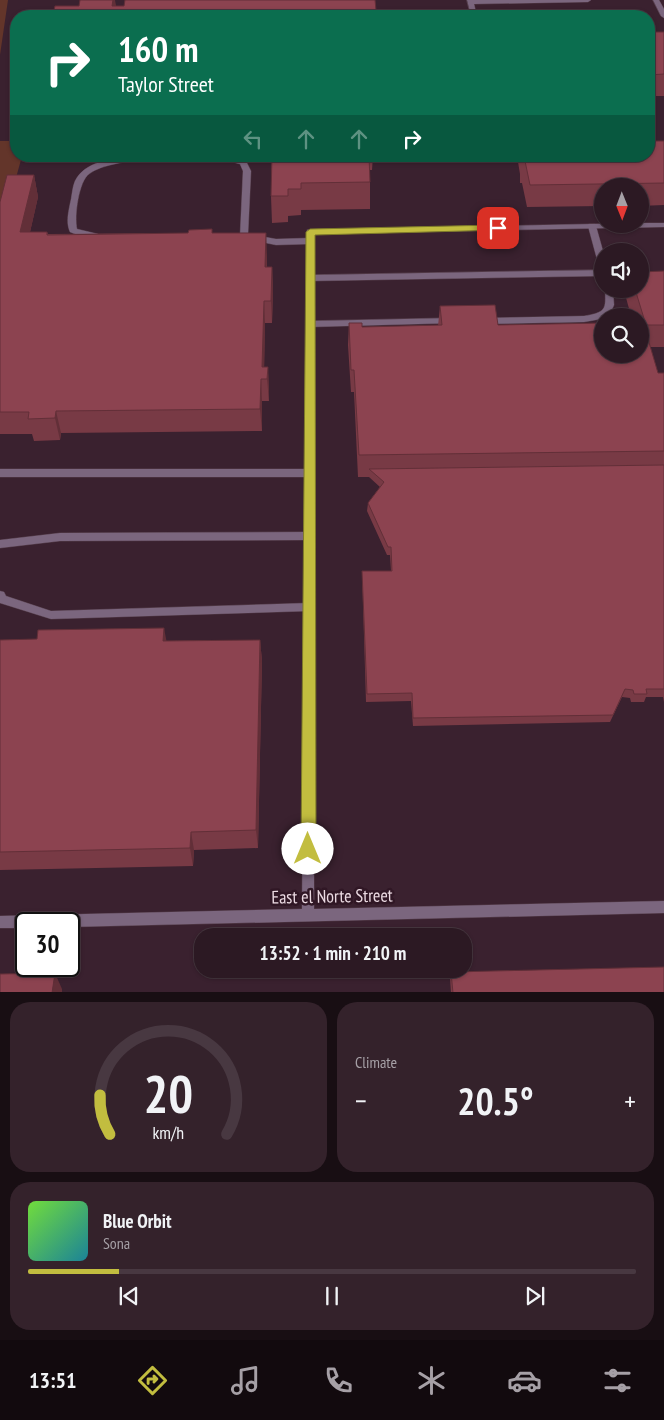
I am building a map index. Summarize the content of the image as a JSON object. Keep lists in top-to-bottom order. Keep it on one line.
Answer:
{"streets":{"street":["East el Norte Street"]},"north":"bottom","page":{"turn":["160 m","Taylor Street"],"limit":"30","trip":"13:52 · 1 min · 210 m","tile":"Climate","heat":["−","20.5°","+"],"song":["Blue Orbit","Sona"],"tabs":"13:51","gauge":["20","km/h"]}}
